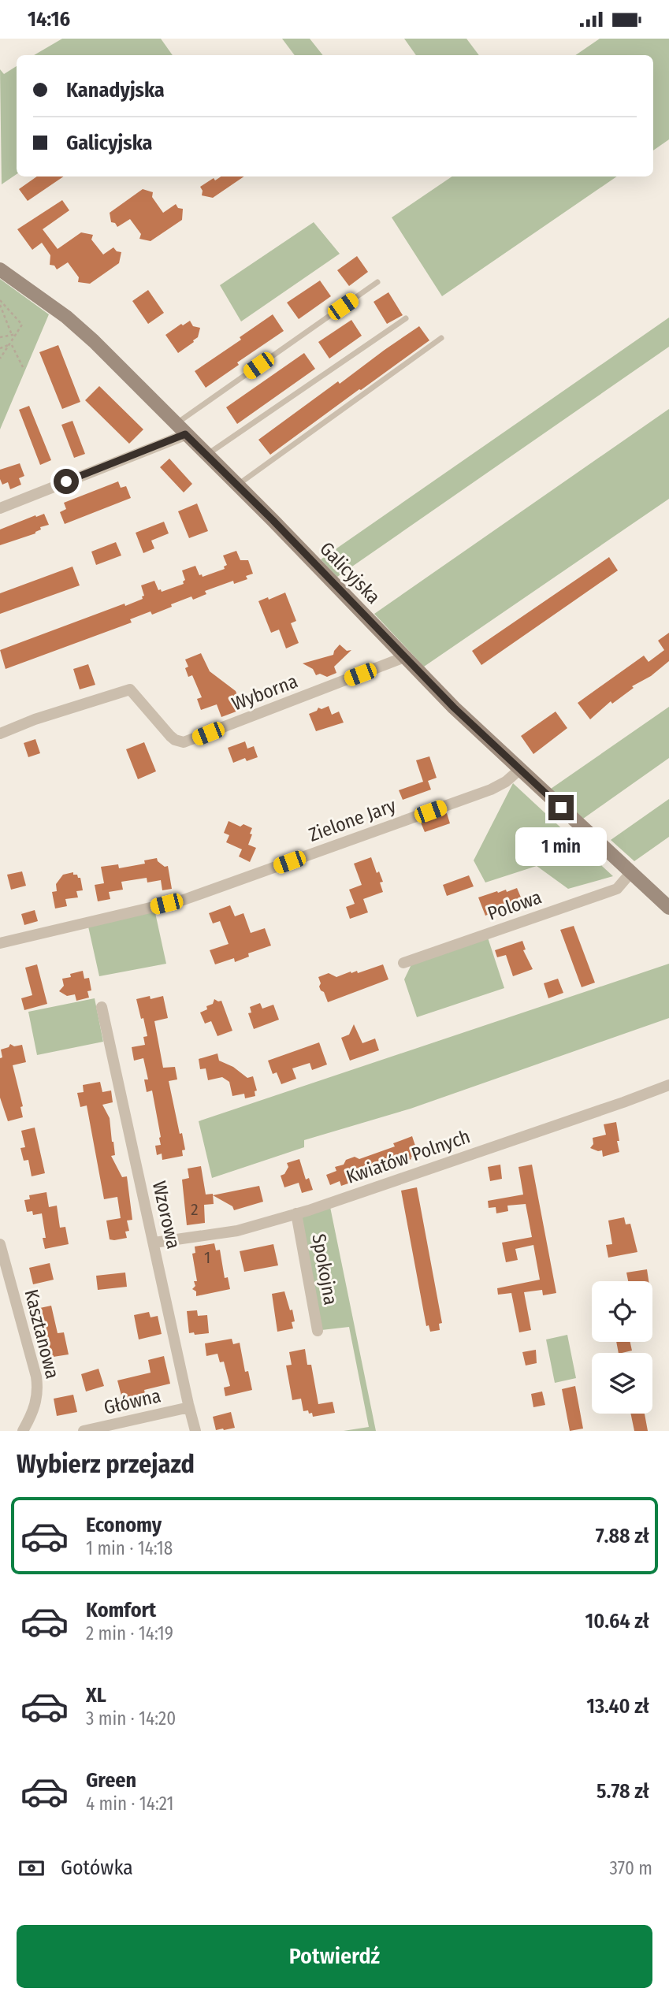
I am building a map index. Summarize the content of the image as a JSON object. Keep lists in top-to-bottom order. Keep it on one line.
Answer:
{"streets":{"street":["Galicyjska","Wyborna","Zielone Jary","Polowa","Kwiatów Polnych","Wzorowa","Spokojna","Kasztanowa","Główna"]},"crossings":[["Galicyjska","Wyborna"],["Galicyjska","Zielone Jary"],["Galicyjska","Polowa"],["Kwiatów Polnych","Wzorowa"],["Kwiatów Polnych","Spokojna"],["Wzorowa","Główna"]],"house_numbers":["2","1"],"page":{"status":"14:16","banner":["Kanadyjska","Galicyjska"],"bubble":"1 min","heading":"Wybierz przejazd","list":[{"name":"Economy","note":"1 min · 14:18","value":"7.88 zł"},{"name":"Komfort","note":"2 min · 14:19","value":"10.64 zł"},{"name":"XL","note":"3 min · 14:20","value":"13.40 zł"},{"name":"Green","note":"4 min · 14:21","value":"5.78 zł"}],"pay":["Gotówka","370 m"],"buttons":"Potwierdź"}}
